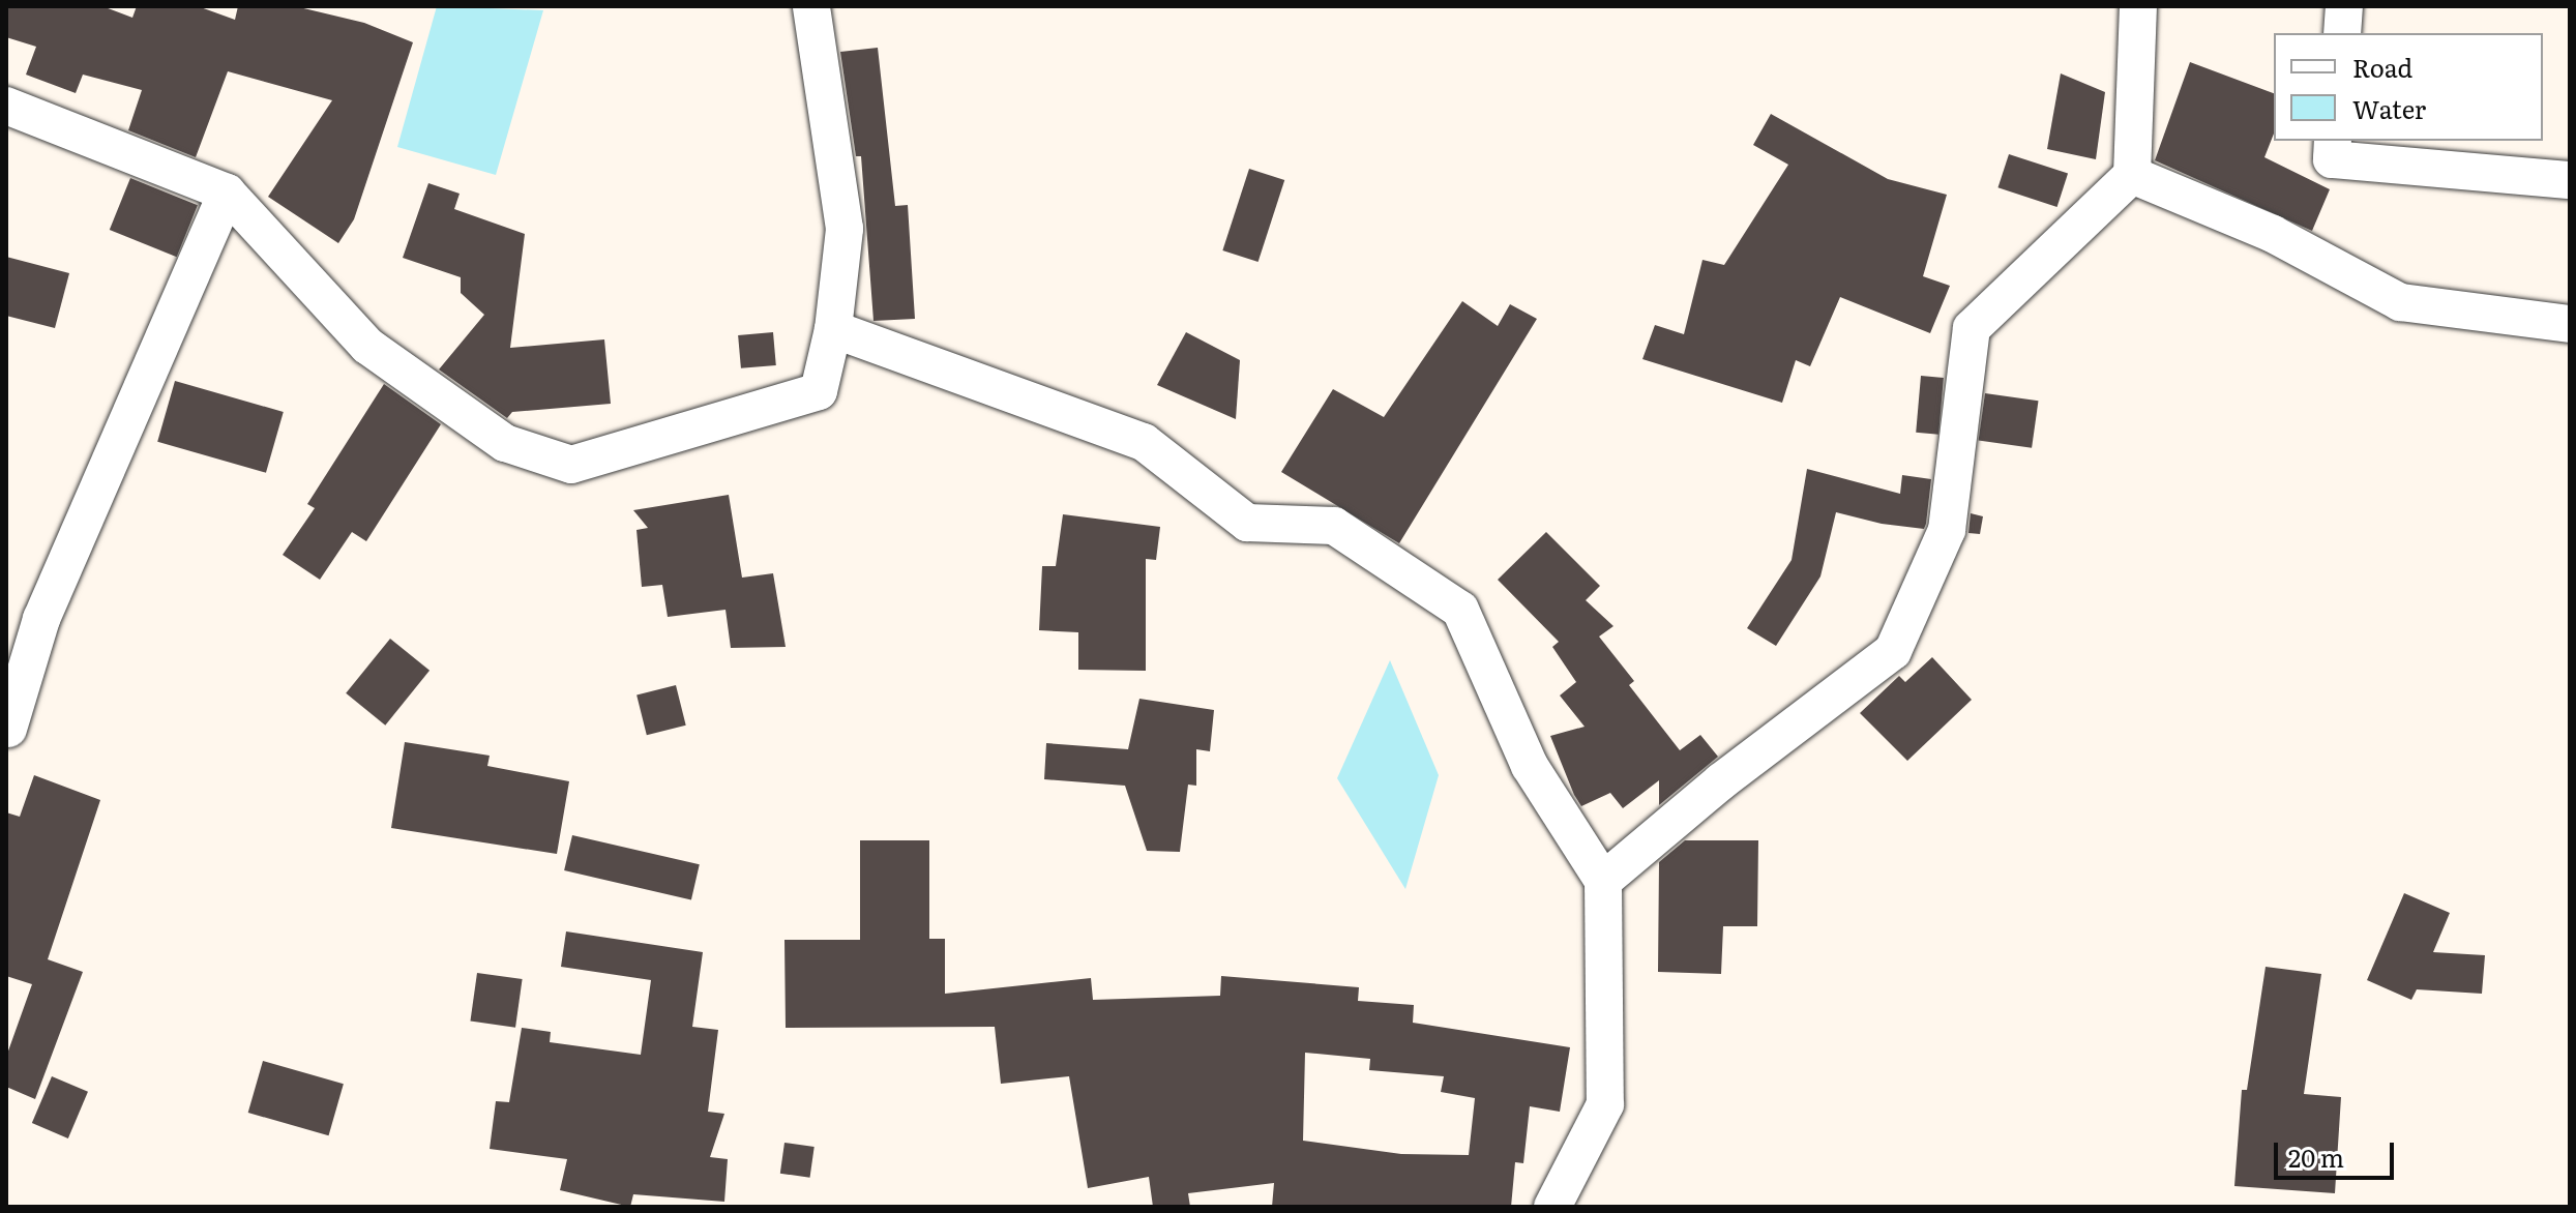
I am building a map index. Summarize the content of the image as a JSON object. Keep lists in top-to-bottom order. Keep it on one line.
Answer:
{"legend":["Road","Water"],"scale_bar":"20 m"}
